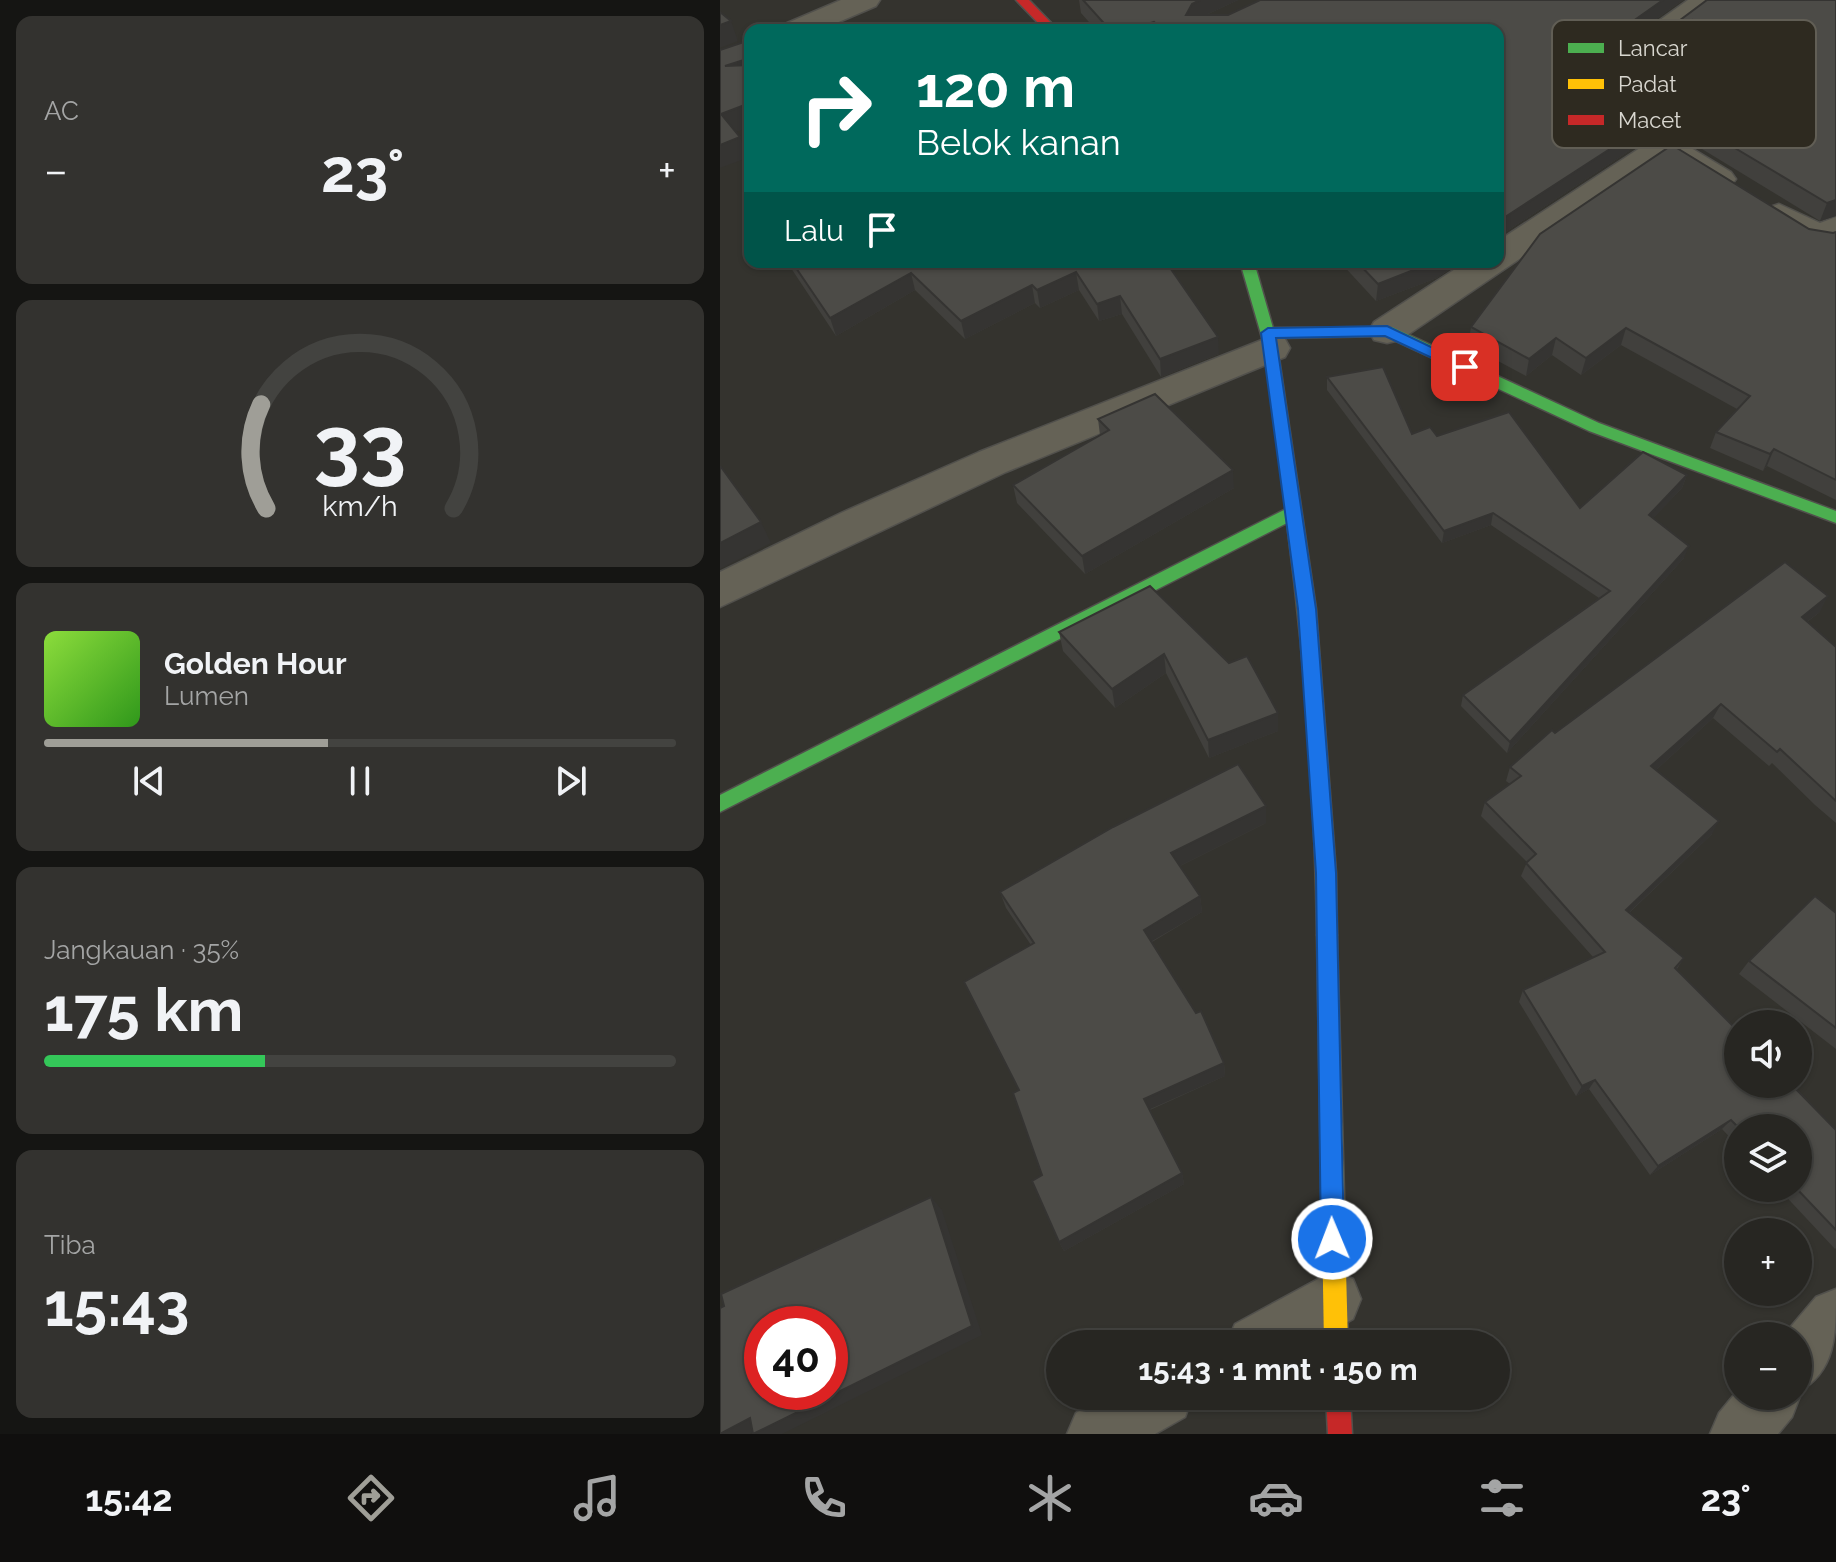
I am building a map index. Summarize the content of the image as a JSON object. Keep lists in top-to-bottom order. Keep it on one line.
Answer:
{"legend":["Lancar","Padat","Macet"],"page":{"tile":["AC",["Jangkauan · 35%","175 km"],["Tiba","15:43"]],"turn":["120 m","Belok kanan"],"heat":["−","23°","+"],"then":"Lalu","song":["Golden Hour","Lumen"],"map_buttons":["+","−"],"limit":"40","trip":"15:43 · 1 mnt · 150 m","tabs":["15:42","23°"],"gauge":["33","km/h"]}}
